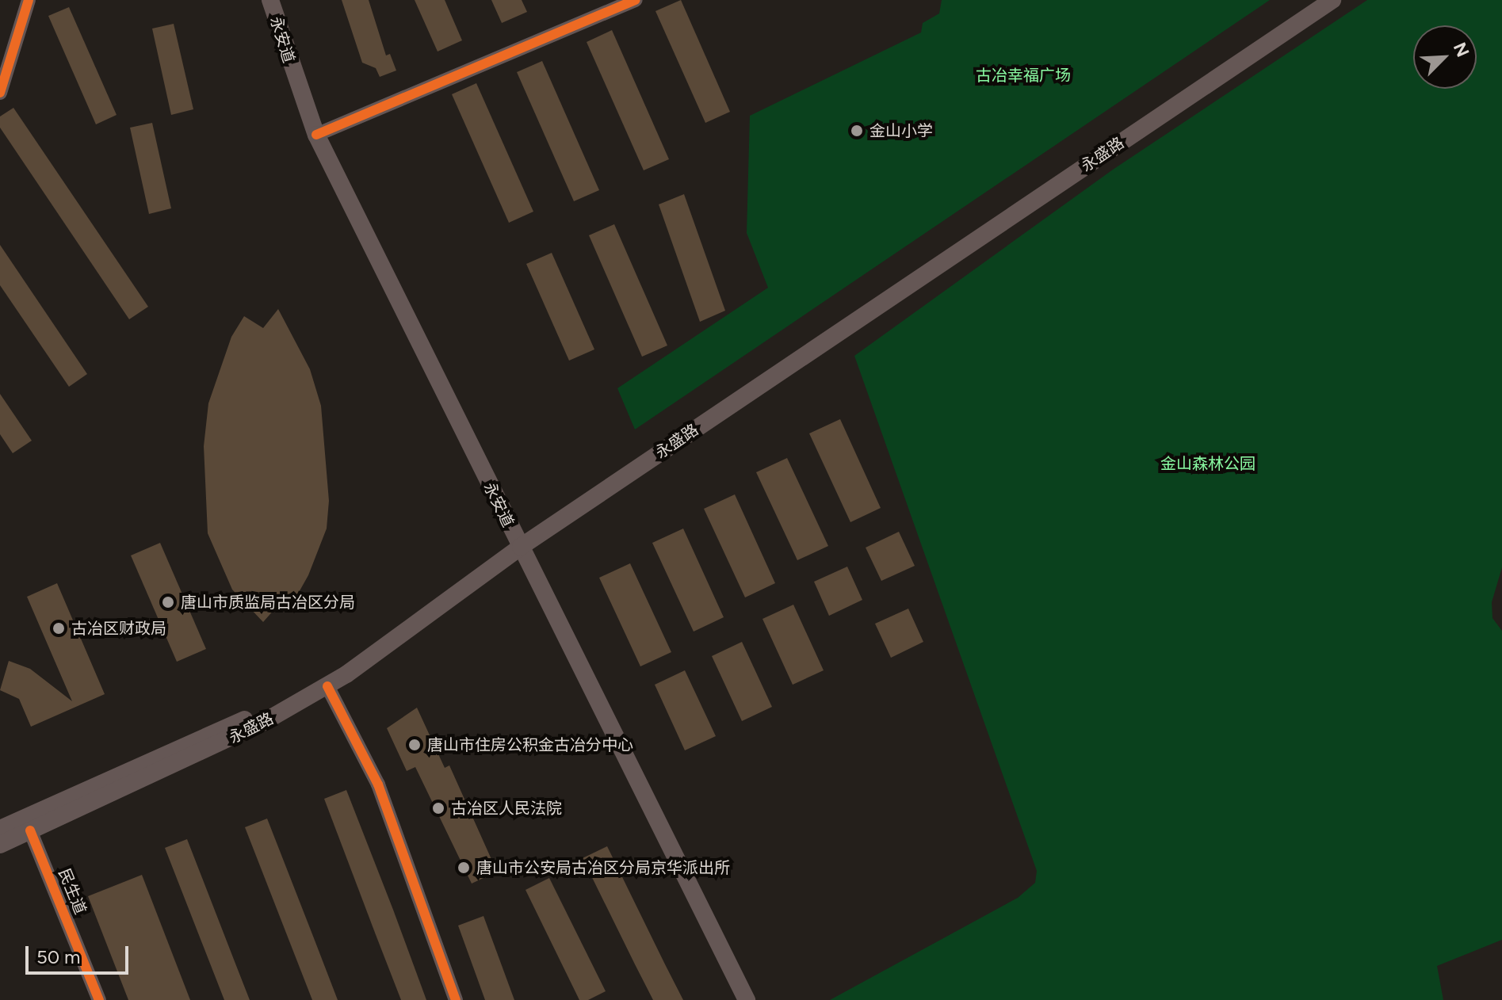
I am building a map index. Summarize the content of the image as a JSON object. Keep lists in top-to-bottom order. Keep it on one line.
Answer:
{"streets":{"main road":["永安道","永盛路"],"street":["民生道"]},"crossings":[["永安道","永盛路"],["永盛路","民生道"]],"parks":["古冶幸福广场","金山森林公园"],"places":["金山小学","唐山市质监局古冶区分局","古冶区财政局","唐山市住房公积金古冶分中心","古冶区人民法院","唐山市公安局古冶区分局京华派出所"],"scale_bar":"50 m","north":"top right"}
